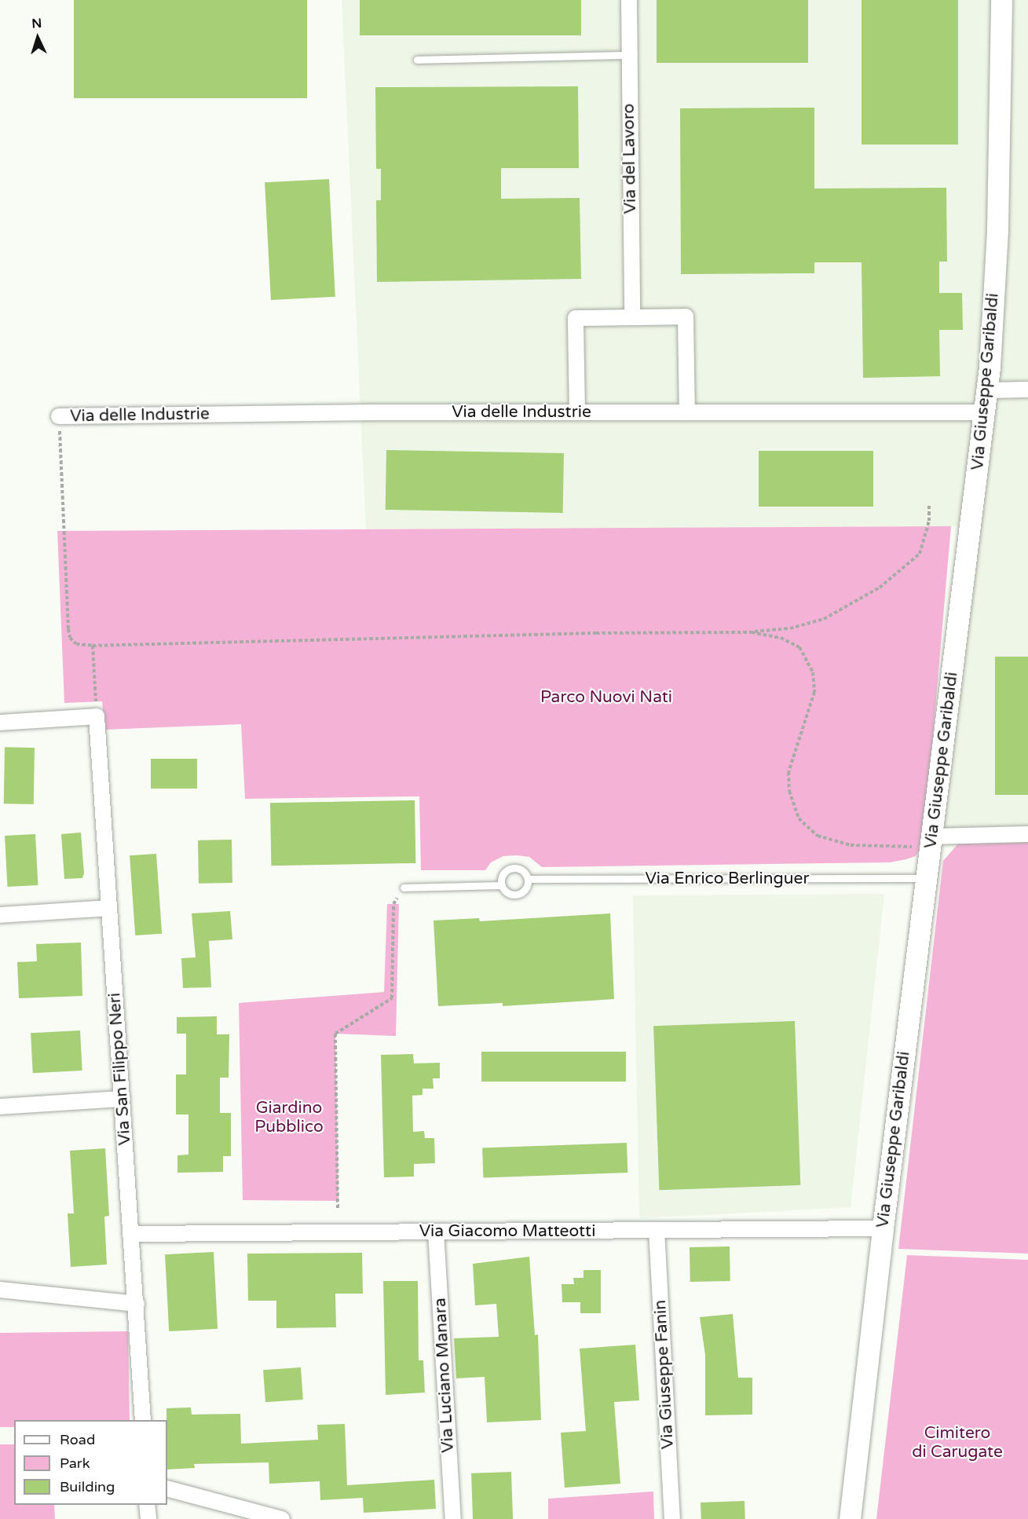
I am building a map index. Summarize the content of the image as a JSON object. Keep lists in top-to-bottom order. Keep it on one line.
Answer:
{"streets":{"street":["Via del Lavoro","Via Giuseppe Garibaldi","Via delle Industrie","Via San Filippo Neri","Via Giacomo Matteotti","Via Giuseppe Fanin","Via Luciano Manara"],"lane":["Via Enrico Berlinguer"]},"crossings":[["Via Giuseppe Garibaldi","Via delle Industrie"],["Via Giuseppe Garibaldi","Via Enrico Berlinguer"],["Via Giuseppe Garibaldi","Via Giacomo Matteotti"],["Via San Filippo Neri","Via Giacomo Matteotti"],["Via Giacomo Matteotti","Via Giuseppe Fanin"],["Via Giacomo Matteotti","Via Luciano Manara"]],"parks":["Parco Nuovi Nati","Giardino Pubblico","Cimitero di Carugate"],"legend":["Road","Park","Building"],"north":"top"}
